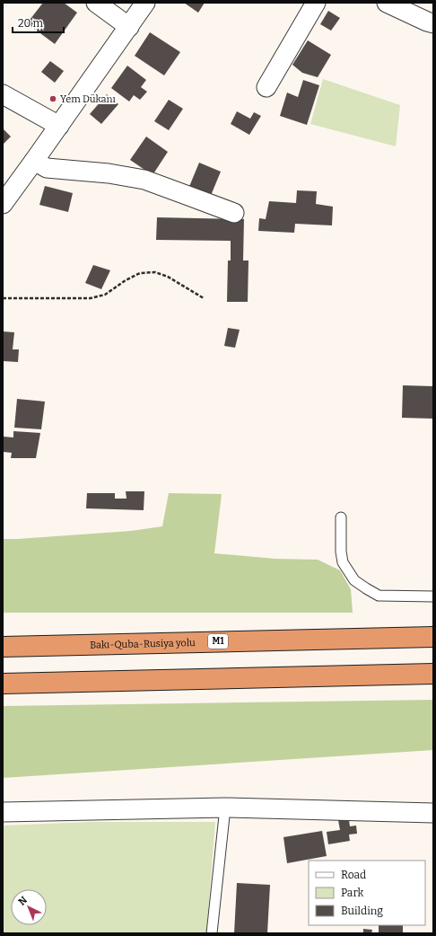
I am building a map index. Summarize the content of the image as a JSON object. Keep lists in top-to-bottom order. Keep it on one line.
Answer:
{"streets":{"highway":["M1","Bakı-Quba-Rusiya yolu"]},"places":["Yem Dükanı"],"legend":["Road","Park","Building"],"scale_bar":"20 m","north":"top left"}
